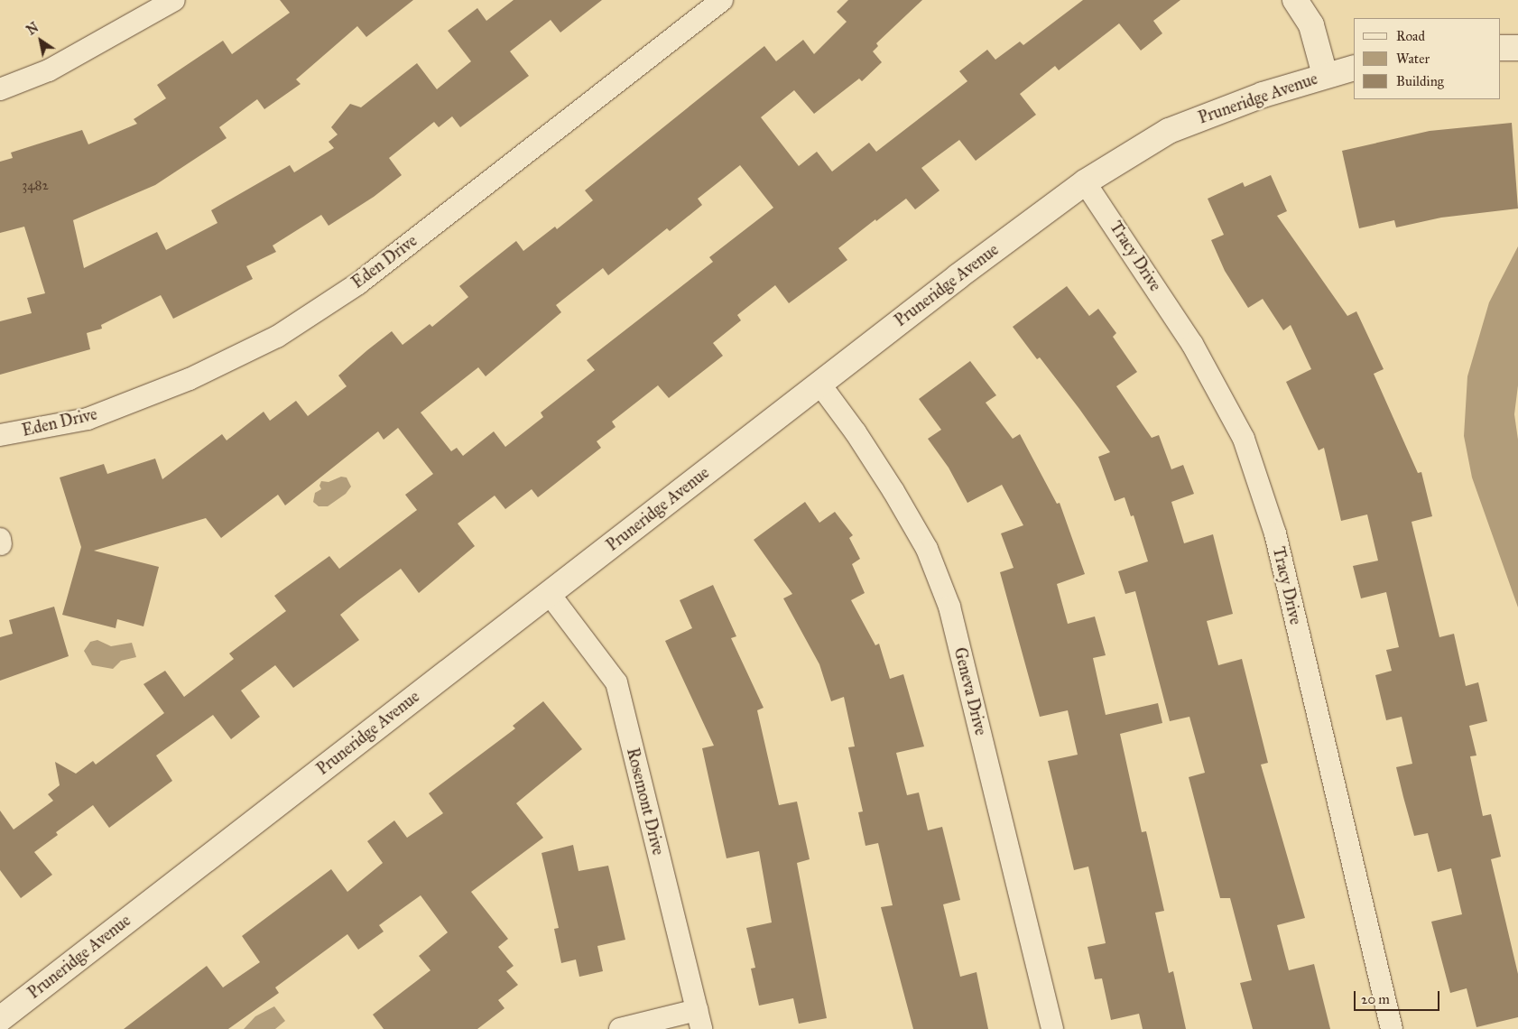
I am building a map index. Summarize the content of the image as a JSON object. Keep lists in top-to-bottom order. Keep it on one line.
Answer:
{"streets":{"main road":["Pruneridge Avenue"],"street":["Tracy Drive","Eden Drive","Geneva Drive","Rosemont Drive"]},"crossings":[["Pruneridge Avenue","Tracy Drive"],["Pruneridge Avenue","Geneva Drive"],["Pruneridge Avenue","Rosemont Drive"]],"house_numbers":["3482"],"legend":["Road","Water","Building"],"scale_bar":"20 m","north":"top left"}
